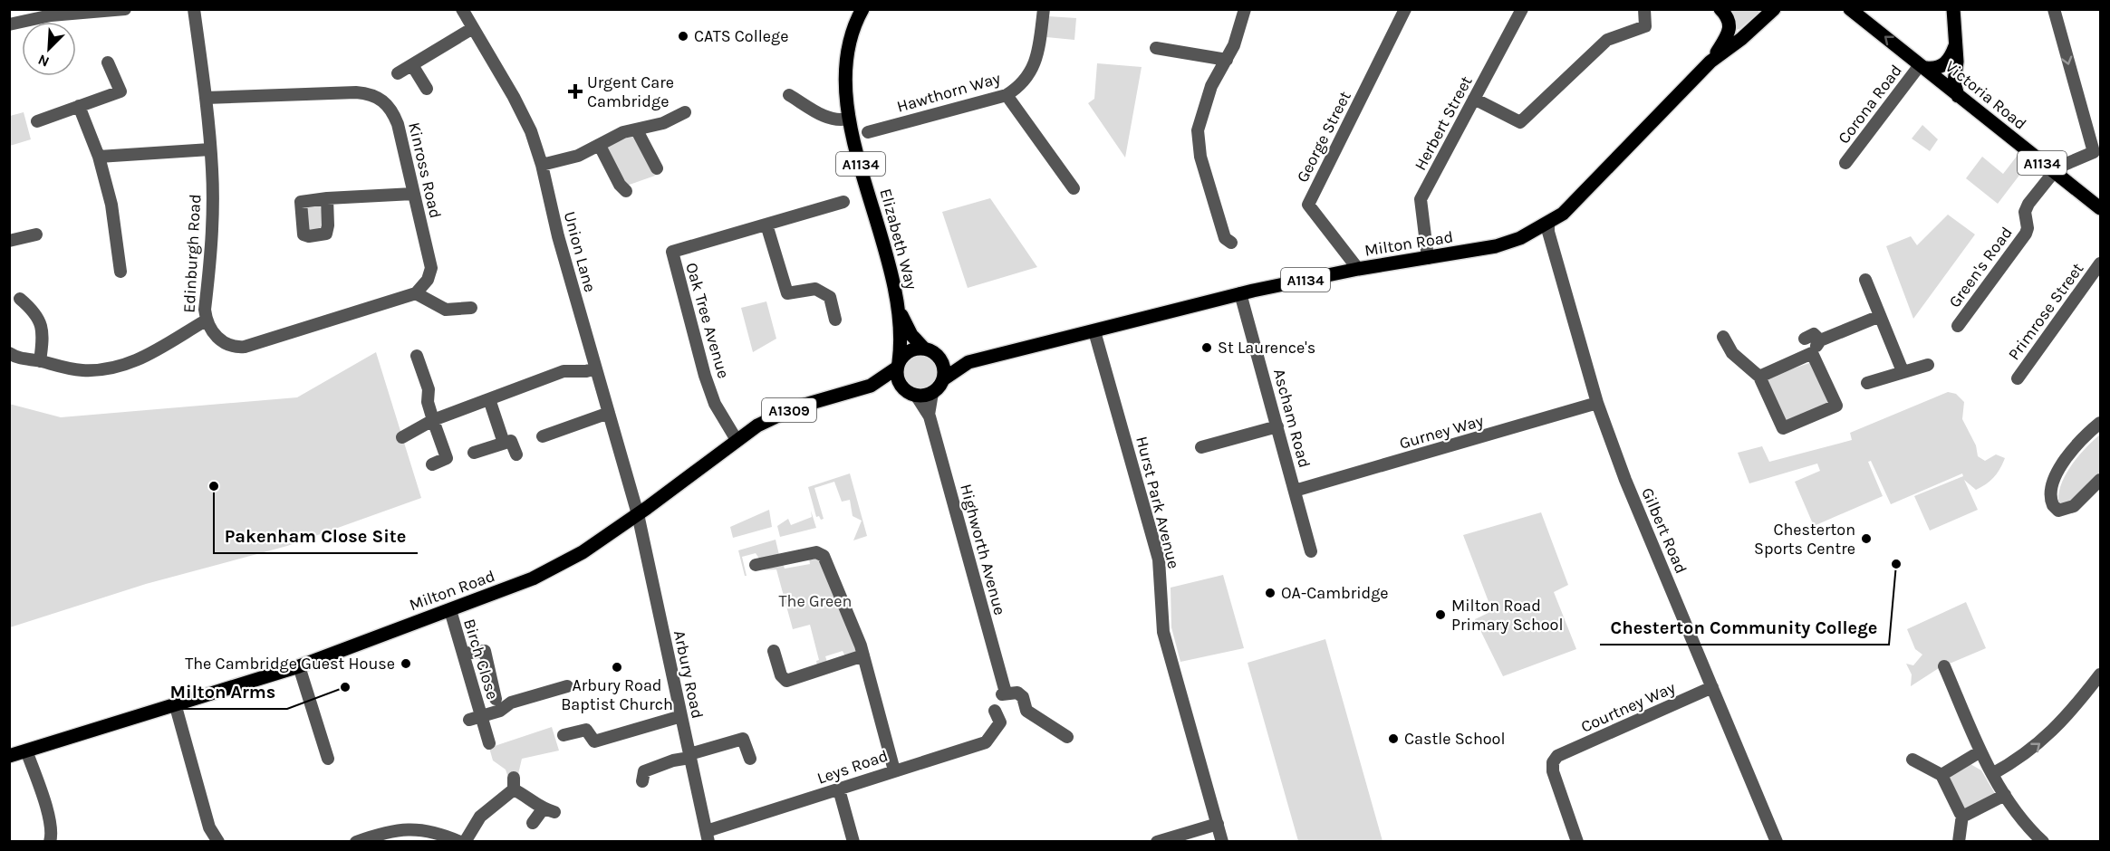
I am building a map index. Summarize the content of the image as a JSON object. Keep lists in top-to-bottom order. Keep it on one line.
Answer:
{"streets":{"main road":["Victoria Road","A1134","Elizabeth Way","Milton Road","A1309"],"street":["Hawthorn Way","Corona Road","Herbert Street","George Street","Kinross Road","Union Lane","Edinburgh Road","Green's Road","Primrose Street","Oak Tree Avenue","Ascham Road","Gurney Way","Hurst Park Avenue","Gilbert Road","Highworth Avenue","Birch Close","Arbury Road","Courtney Way","Leys Road"]},"crossings":[["Victoria Road","Corona Road"],["Victoria Road","Green's Road"],["Herbert Street","Milton Road"],["George Street","Milton Road"],["A1134","Elizabeth Way"],["A1134","Milton Road"],["A1134","Highworth Avenue"],["Kinross Road","Edinburgh Road"],["Elizabeth Way","Milton Road"],["Elizabeth Way","Highworth Avenue"],["Milton Road","Union Lane"],["Milton Road","Oak Tree Avenue"],["Milton Road","Ascham Road"],["Milton Road","Hurst Park Avenue"],["Milton Road","Gilbert Road"],["Milton Road","Highworth Avenue"],["Milton Road","Birch Close"],["Milton Road","Arbury Road"],["Union Lane","Arbury Road"],["Ascham Road","Gurney Way"],["Gurney Way","Gilbert Road"],["Gilbert Road","Courtney Way"],["Arbury Road","Leys Road"]],"parks":["The Green"],"places":{"other":["CATS College","St Laurence's","Pakenham Close Site","Chesterton Sports Centre","Chesterton Community College","OA-Cambridge","Milton Road Primary School","The Cambridge Guest House","Arbury Road Baptist Church","Milton Arms","Castle School"],"health":["Urgent Care Cambridge"]},"north":"bottom left"}
